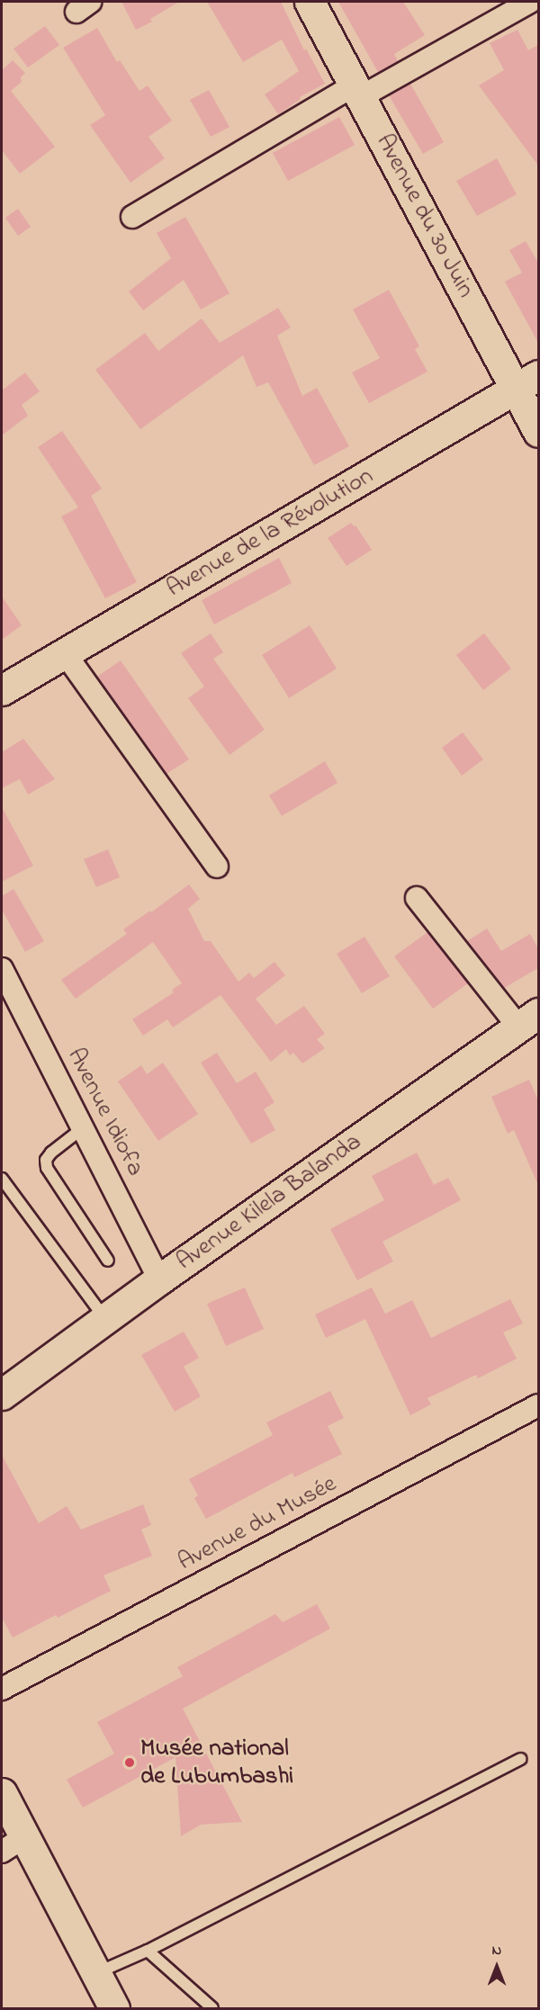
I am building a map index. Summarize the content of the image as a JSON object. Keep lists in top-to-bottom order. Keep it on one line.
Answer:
{"streets":{"street":["Avenue du 30 Juin","Avenue de la Révolution","Avenue Idiofa","Avenue Kilela Balanda","Avenue du Musée"]},"crossings":[["Avenue du 30 Juin","Avenue de la Révolution"],["Avenue Idiofa","Avenue Kilela Balanda"]],"places":["Musée national de Lubumbashi"],"north":"top"}
